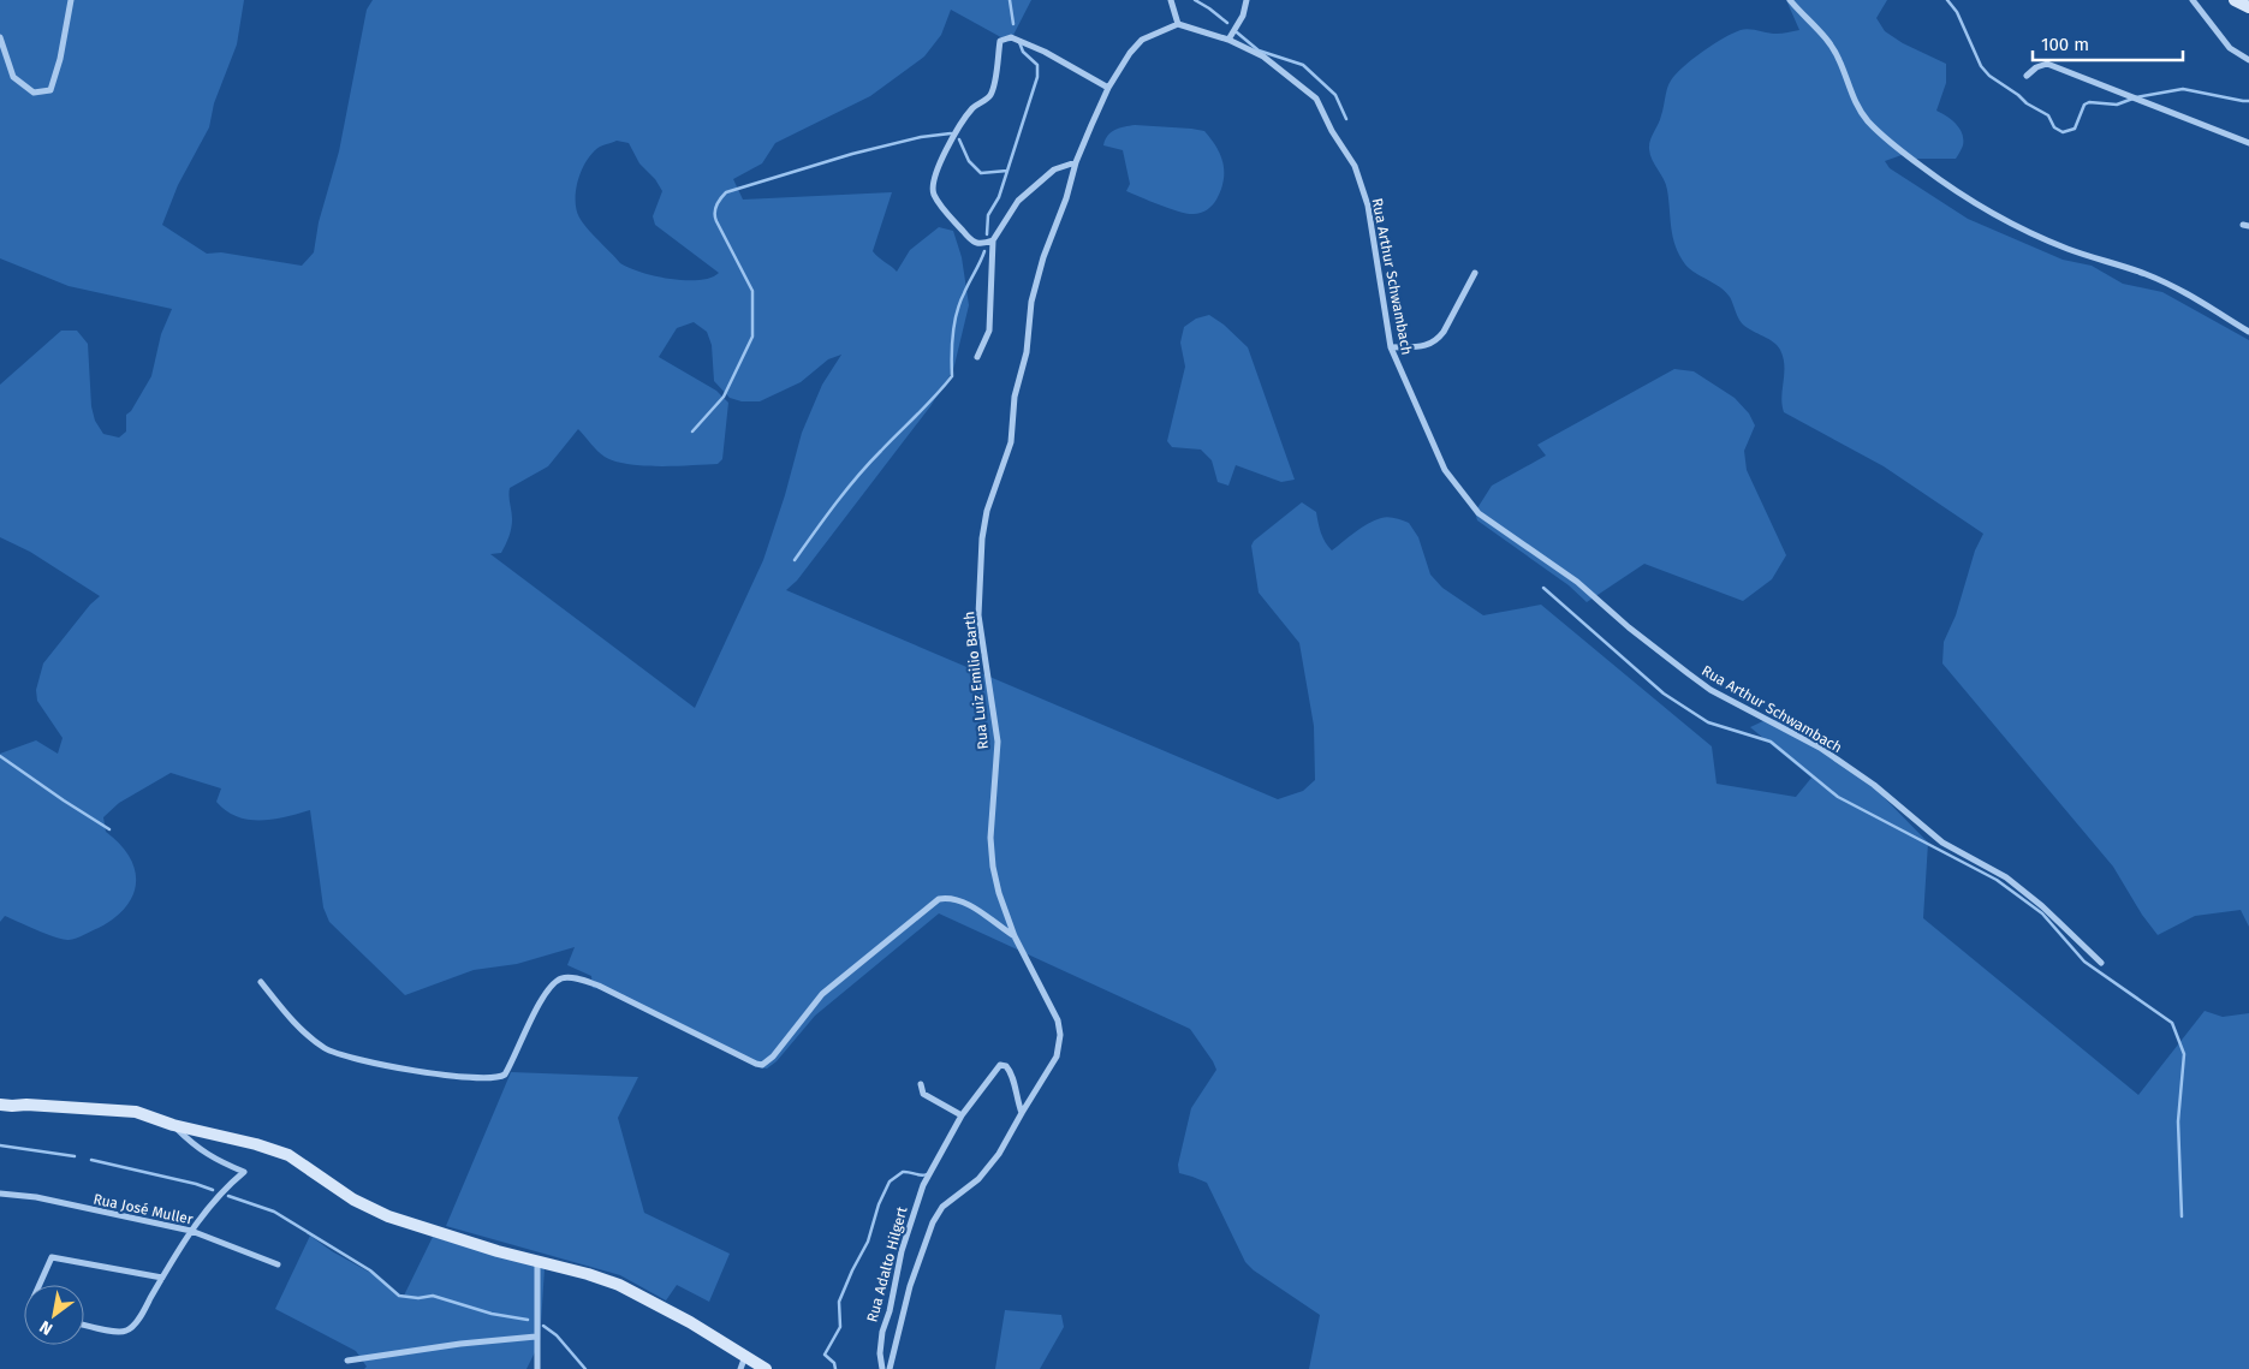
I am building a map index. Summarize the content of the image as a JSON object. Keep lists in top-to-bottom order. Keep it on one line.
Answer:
{"streets":{"street":["Rua Arthur Schwambach","Rua Luiz Emilio Barth","Rua José Muller","Rua Adalto Hilgert"]},"crossings":[["Rua Luiz Emilio Barth","Rua Adalto Hilgert"]],"scale_bar":"100 m","north":"bottom left"}
